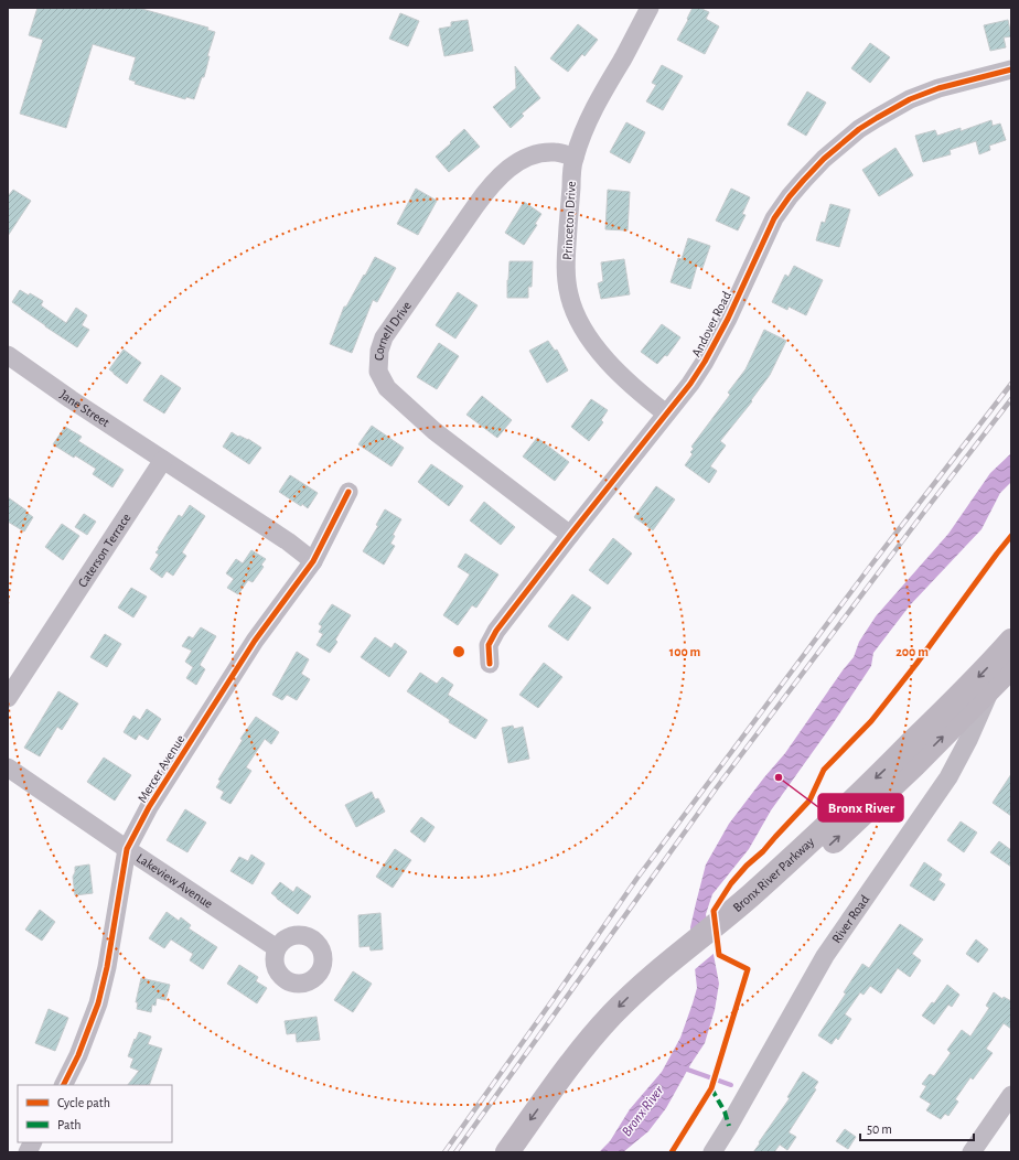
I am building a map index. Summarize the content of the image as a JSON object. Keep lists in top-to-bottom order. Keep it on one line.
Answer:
{"streets":{"highway":["Bronx River Parkway"],"street":["Princeton Drive","Andover Road","Cornell Drive","Jane Street","Caterson Terrace","Mercer Avenue","Lakeview Avenue","River Road"]},"crossings":[["Princeton Drive","Andover Road"],["Princeton Drive","Cornell Drive"],["Andover Road","Cornell Drive"],["Jane Street","Caterson Terrace"],["Mercer Avenue","Lakeview Avenue"],["Bronx River Parkway","River Road"]],"water":["Bronx River"],"places":["Bronx River"],"legend":["Cycle path","Path"],"scale_bar":"50 m","rings":["100 m","200 m"]}
